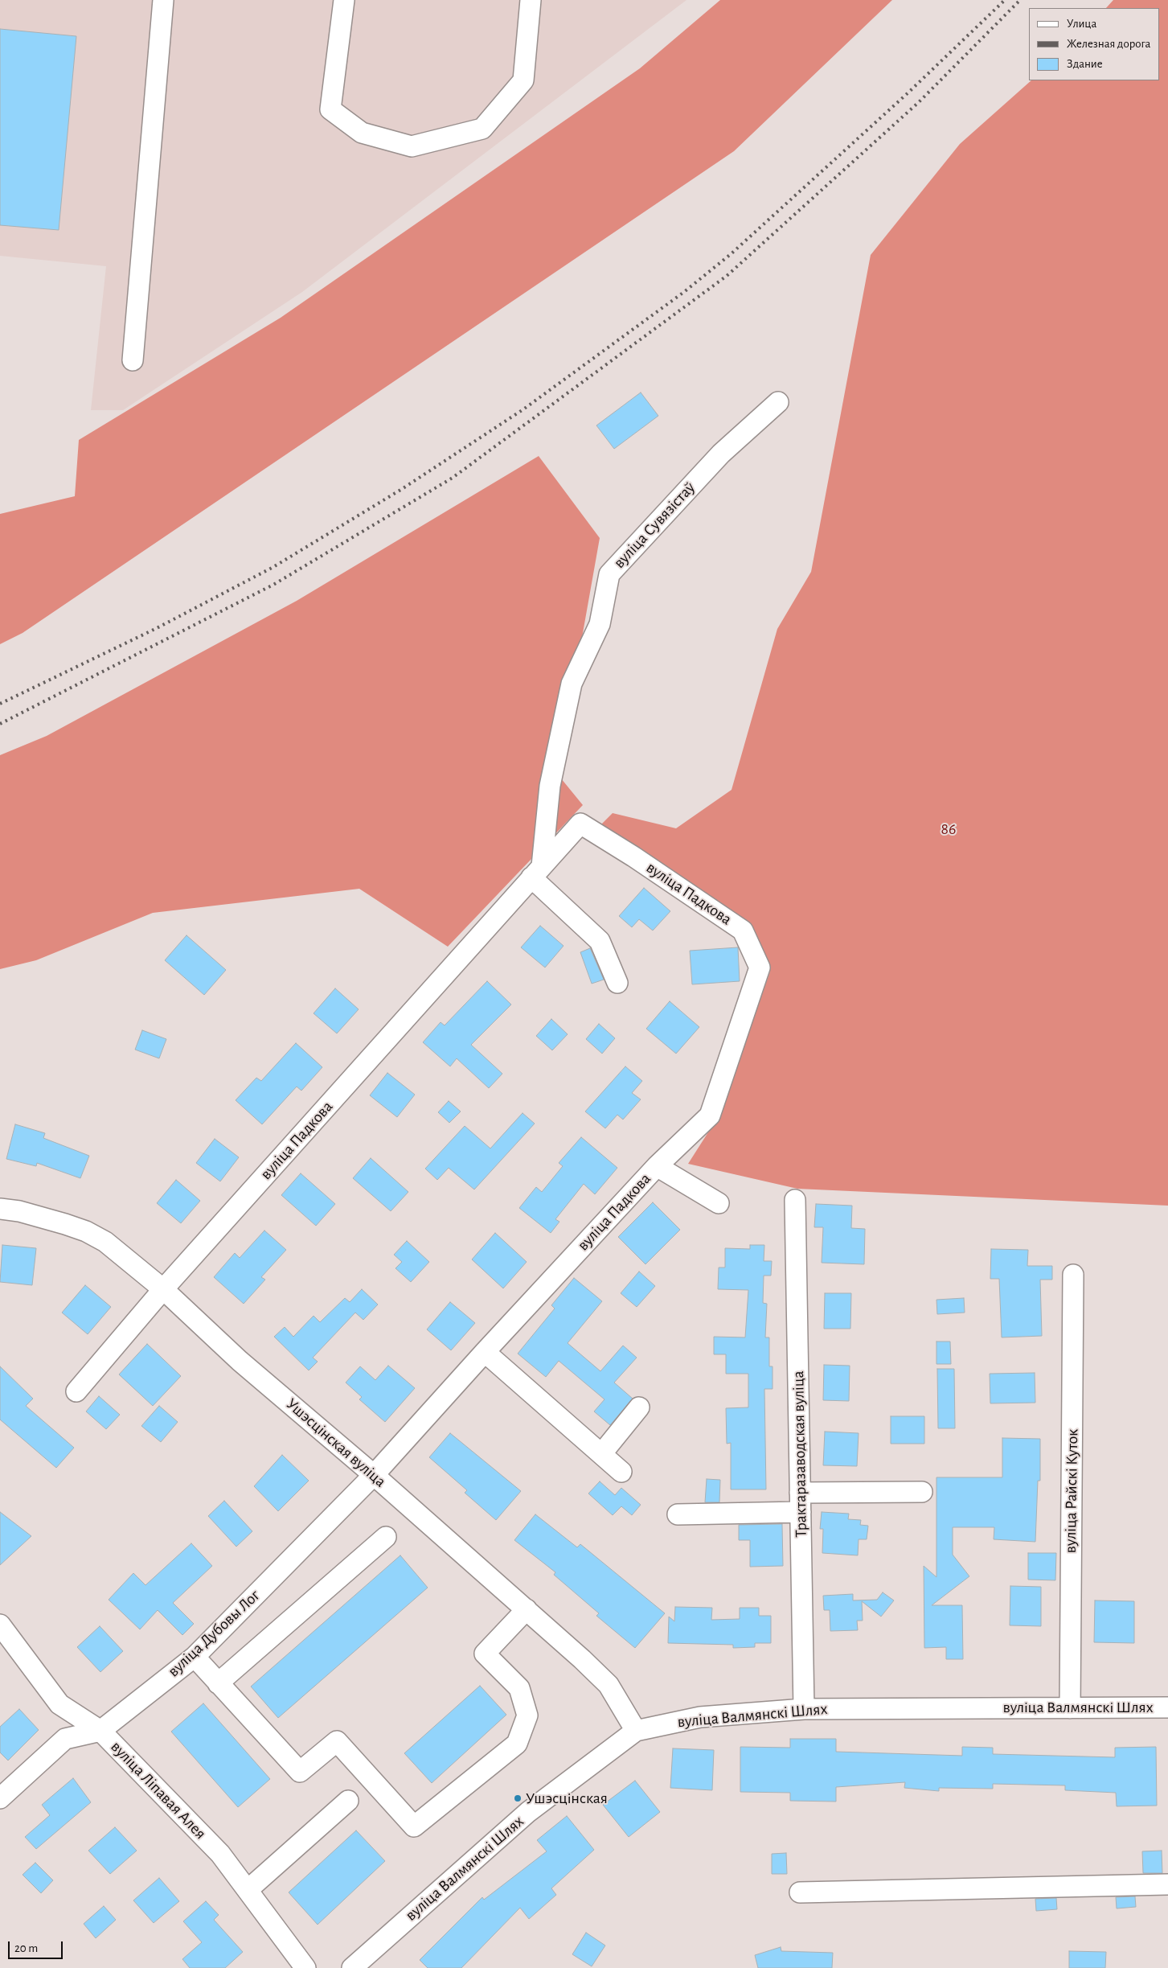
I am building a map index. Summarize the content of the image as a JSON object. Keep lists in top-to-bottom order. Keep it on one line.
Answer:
{"streets":{"street":["вуліца Сувязістаў","вуліца Падкова","Ушэсцінская вуліца","Трактаразаводская вуліца","вуліца Райскі Куток","вуліца Дубовы Лог","вуліца Валмянскі Шлях","вуліца Ліпавая Алея"]},"crossings":[["вуліца Сувязістаў","вуліца Падкова"],["вуліца Падкова","Ушэсцінская вуліца"],["вуліца Падкова","вуліца Дубовы Лог"],["Ушэсцінская вуліца","вуліца Дубовы Лог"],["Ушэсцінская вуліца","вуліца Валмянскі Шлях"],["Трактаразаводская вуліца","вуліца Валмянскі Шлях"],["вуліца Райскі Куток","вуліца Валмянскі Шлях"],["вуліца Дубовы Лог","вуліца Ліпавая Алея"]],"parks":["86"],"places":["Ушэсцінская"],"legend":["Улица","Железная дорога","Здание"],"scale_bar":"20 m"}
